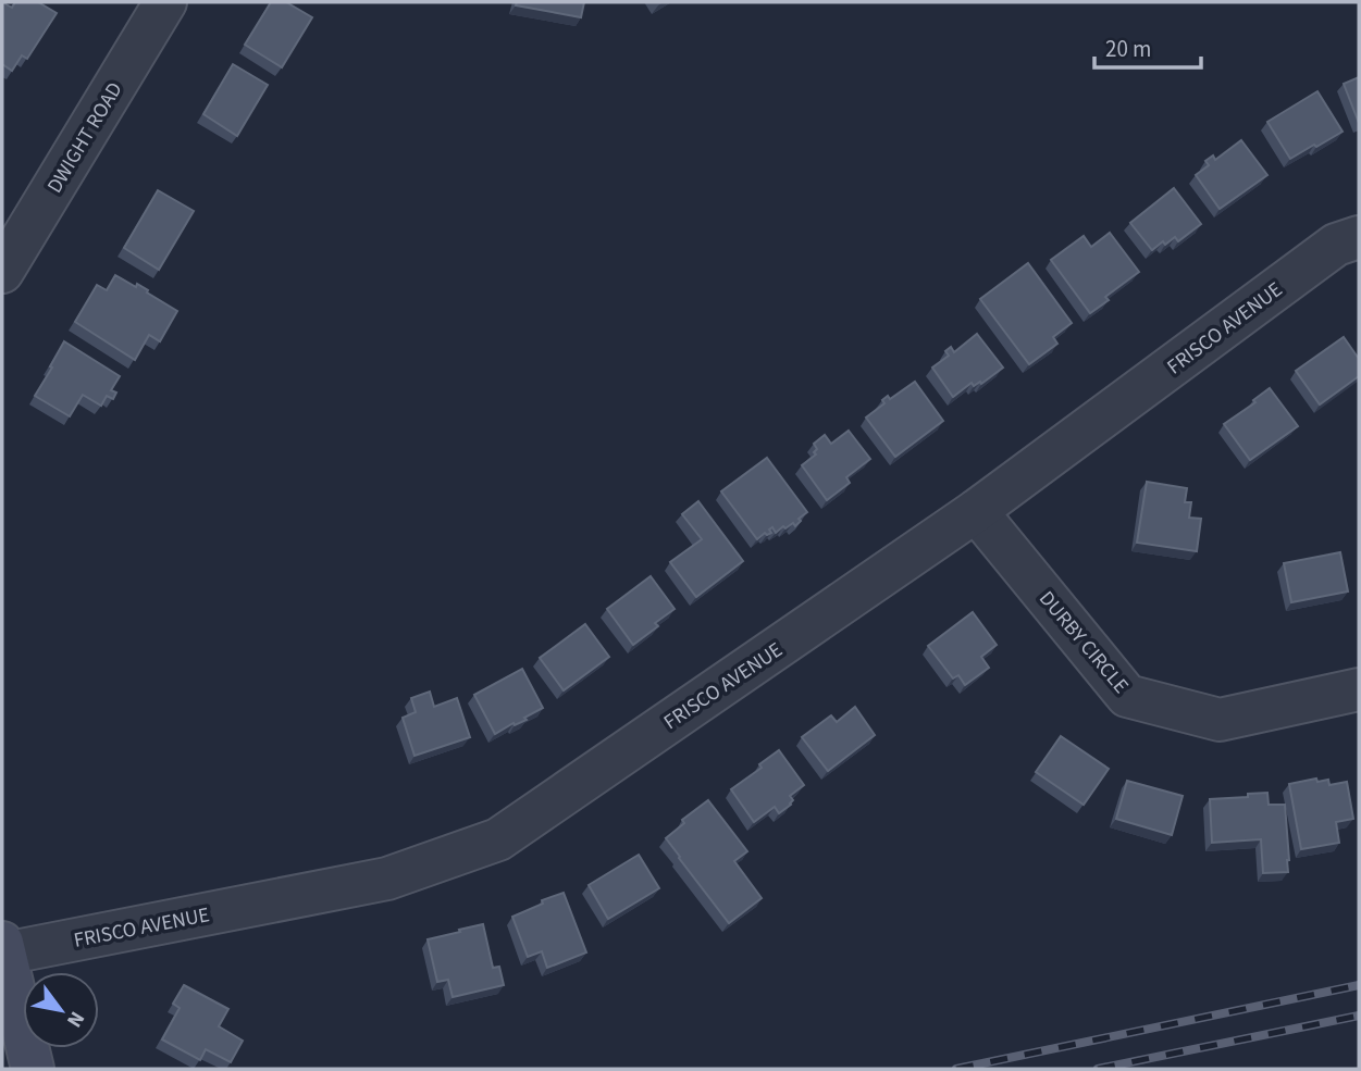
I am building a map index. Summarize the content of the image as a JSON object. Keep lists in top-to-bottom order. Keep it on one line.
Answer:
{"streets":{"street":["DWIGHT ROAD","FRISCO AVENUE","DURBY CIRCLE"]},"crossings":[["FRISCO AVENUE","DURBY CIRCLE"]],"scale_bar":"20 m","north":"bottom right"}
